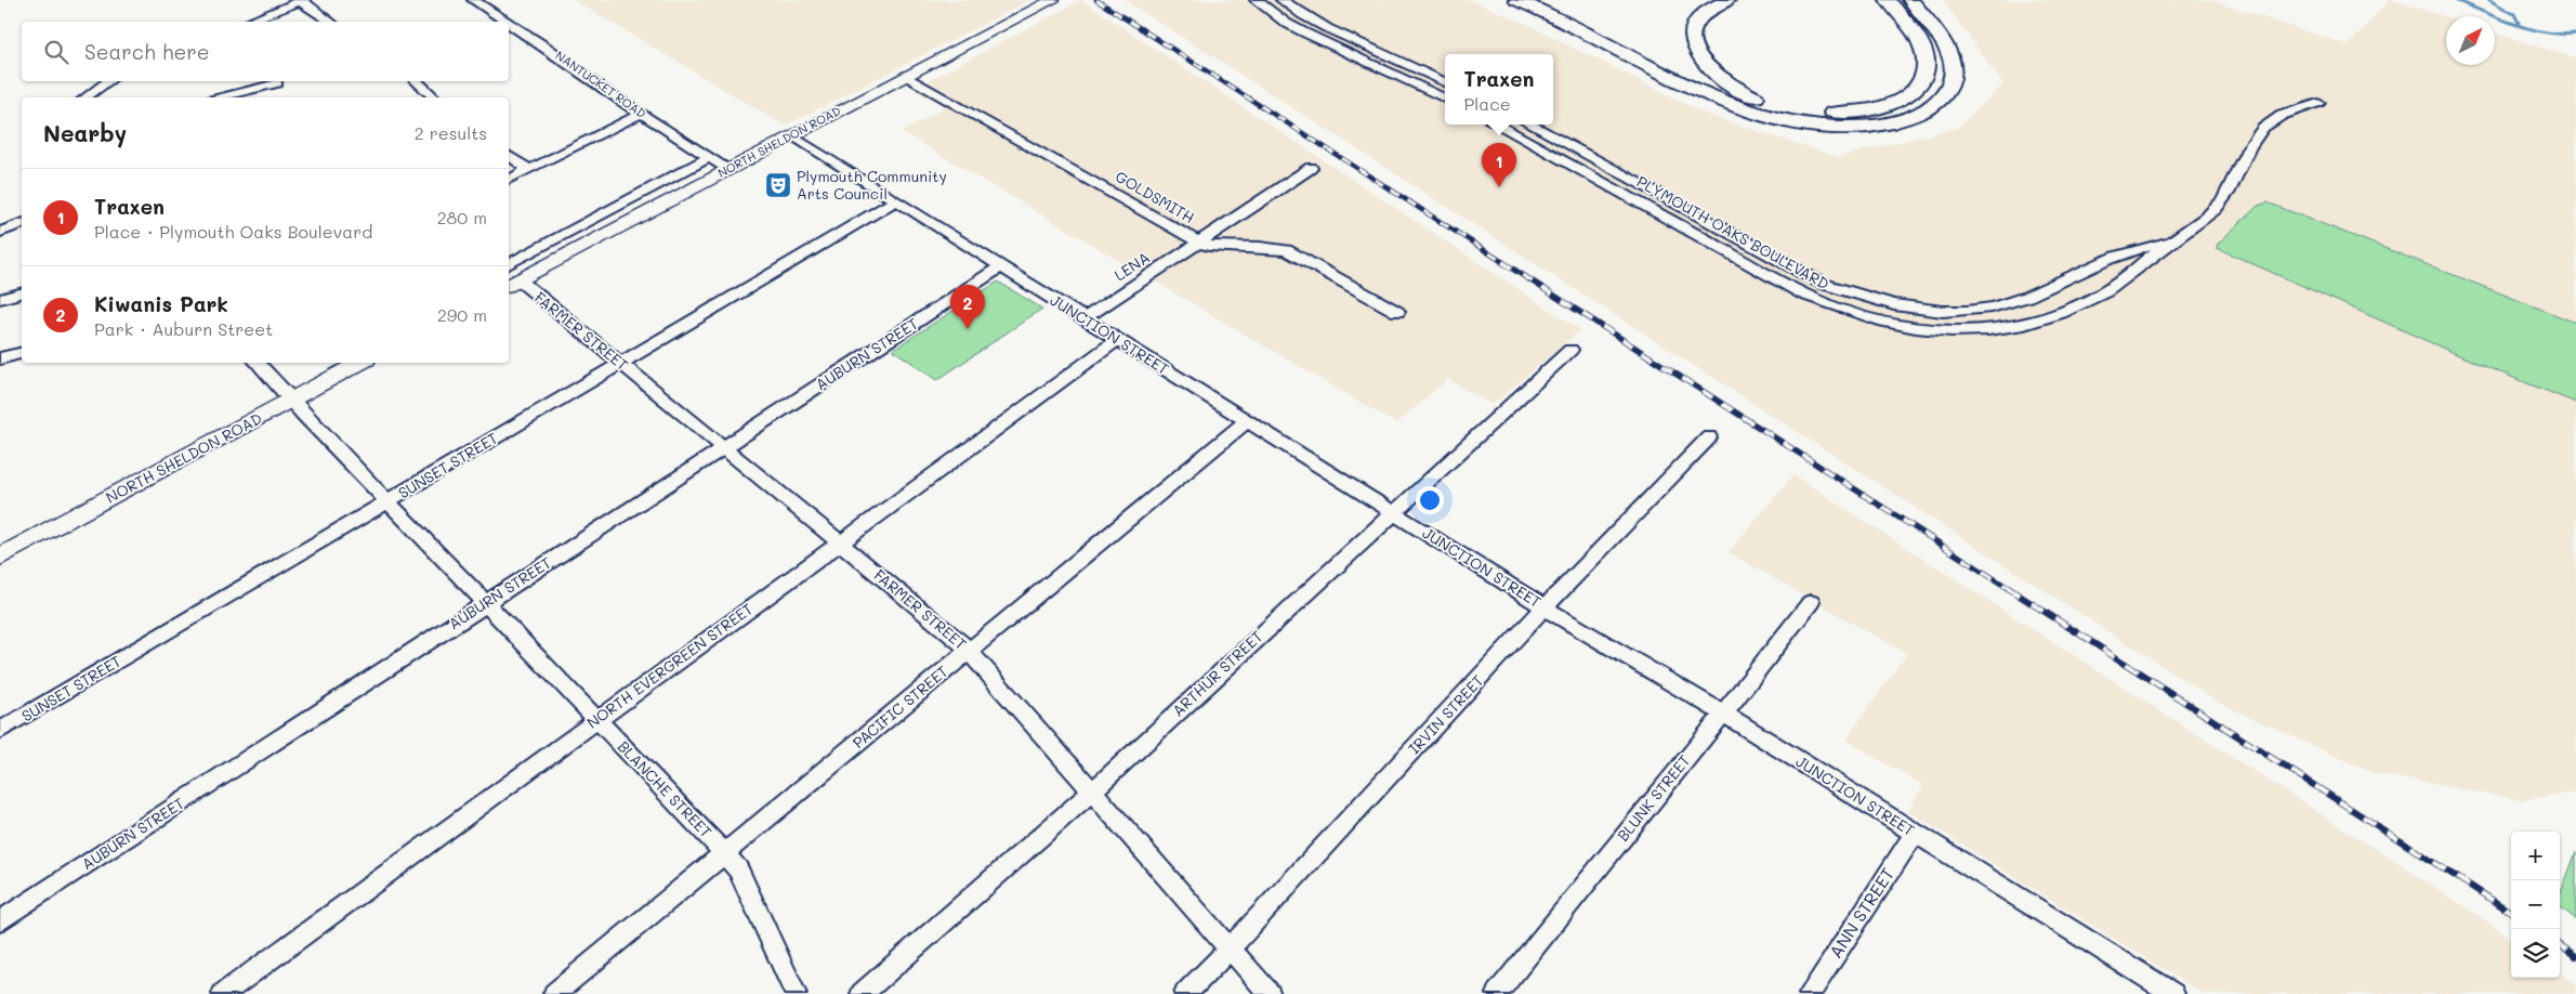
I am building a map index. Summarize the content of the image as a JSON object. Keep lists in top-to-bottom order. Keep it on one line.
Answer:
{"streets":{"main road":["NORTH SHELDON ROAD"],"street":["NANTUCKET ROAD","GOLDSMITH","PLYMOUTH OAKS BOULEVARD","LENA","FARMER STREET","JUNCTION STREET","AUBURN STREET","SUNSET STREET","NORTH EVERGREEN STREET","ARTHUR STREET","PACIFIC STREET","IRVIN STREET","BLANCHE STREET","BLUNK STREET","ANN STREET"]},"crossings":[["NANTUCKET ROAD","NORTH SHELDON ROAD"],["NORTH SHELDON ROAD","GOLDSMITH"],["NORTH SHELDON ROAD","FARMER STREET"],["NORTH SHELDON ROAD","JUNCTION STREET"],["NORTH SHELDON ROAD","BLANCHE STREET"],["GOLDSMITH","LENA"],["LENA","JUNCTION STREET"],["FARMER STREET","AUBURN STREET"],["FARMER STREET","SUNSET STREET"],["FARMER STREET","NORTH EVERGREEN STREET"],["FARMER STREET","ARTHUR STREET"],["FARMER STREET","PACIFIC STREET"],["FARMER STREET","IRVIN STREET"],["JUNCTION STREET","AUBURN STREET"],["JUNCTION STREET","SUNSET STREET"],["JUNCTION STREET","NORTH EVERGREEN STREET"],["JUNCTION STREET","ARTHUR STREET"],["JUNCTION STREET","PACIFIC STREET"],["JUNCTION STREET","IRVIN STREET"],["JUNCTION STREET","BLUNK STREET"],["JUNCTION STREET","ANN STREET"],["AUBURN STREET","BLANCHE STREET"],["SUNSET STREET","BLANCHE STREET"],["NORTH EVERGREEN STREET","BLANCHE STREET"],["PACIFIC STREET","BLANCHE STREET"]],"places":{"theatre":["Plymouth Community Arts Council"]},"north":"top right","page":{"search":"Search here","popup":["Traxen","Place"],"heading":["Nearby","2 results"],"pins":["1","2"],"list":[{"mark":"1","name":"Traxen","note":"Place · Plymouth Oaks Boulevard","value":"280 m"},{"mark":"2","name":"Kiwanis Park","note":"Park · Auburn Street","value":"290 m"}],"map_buttons":["+","−"]}}
